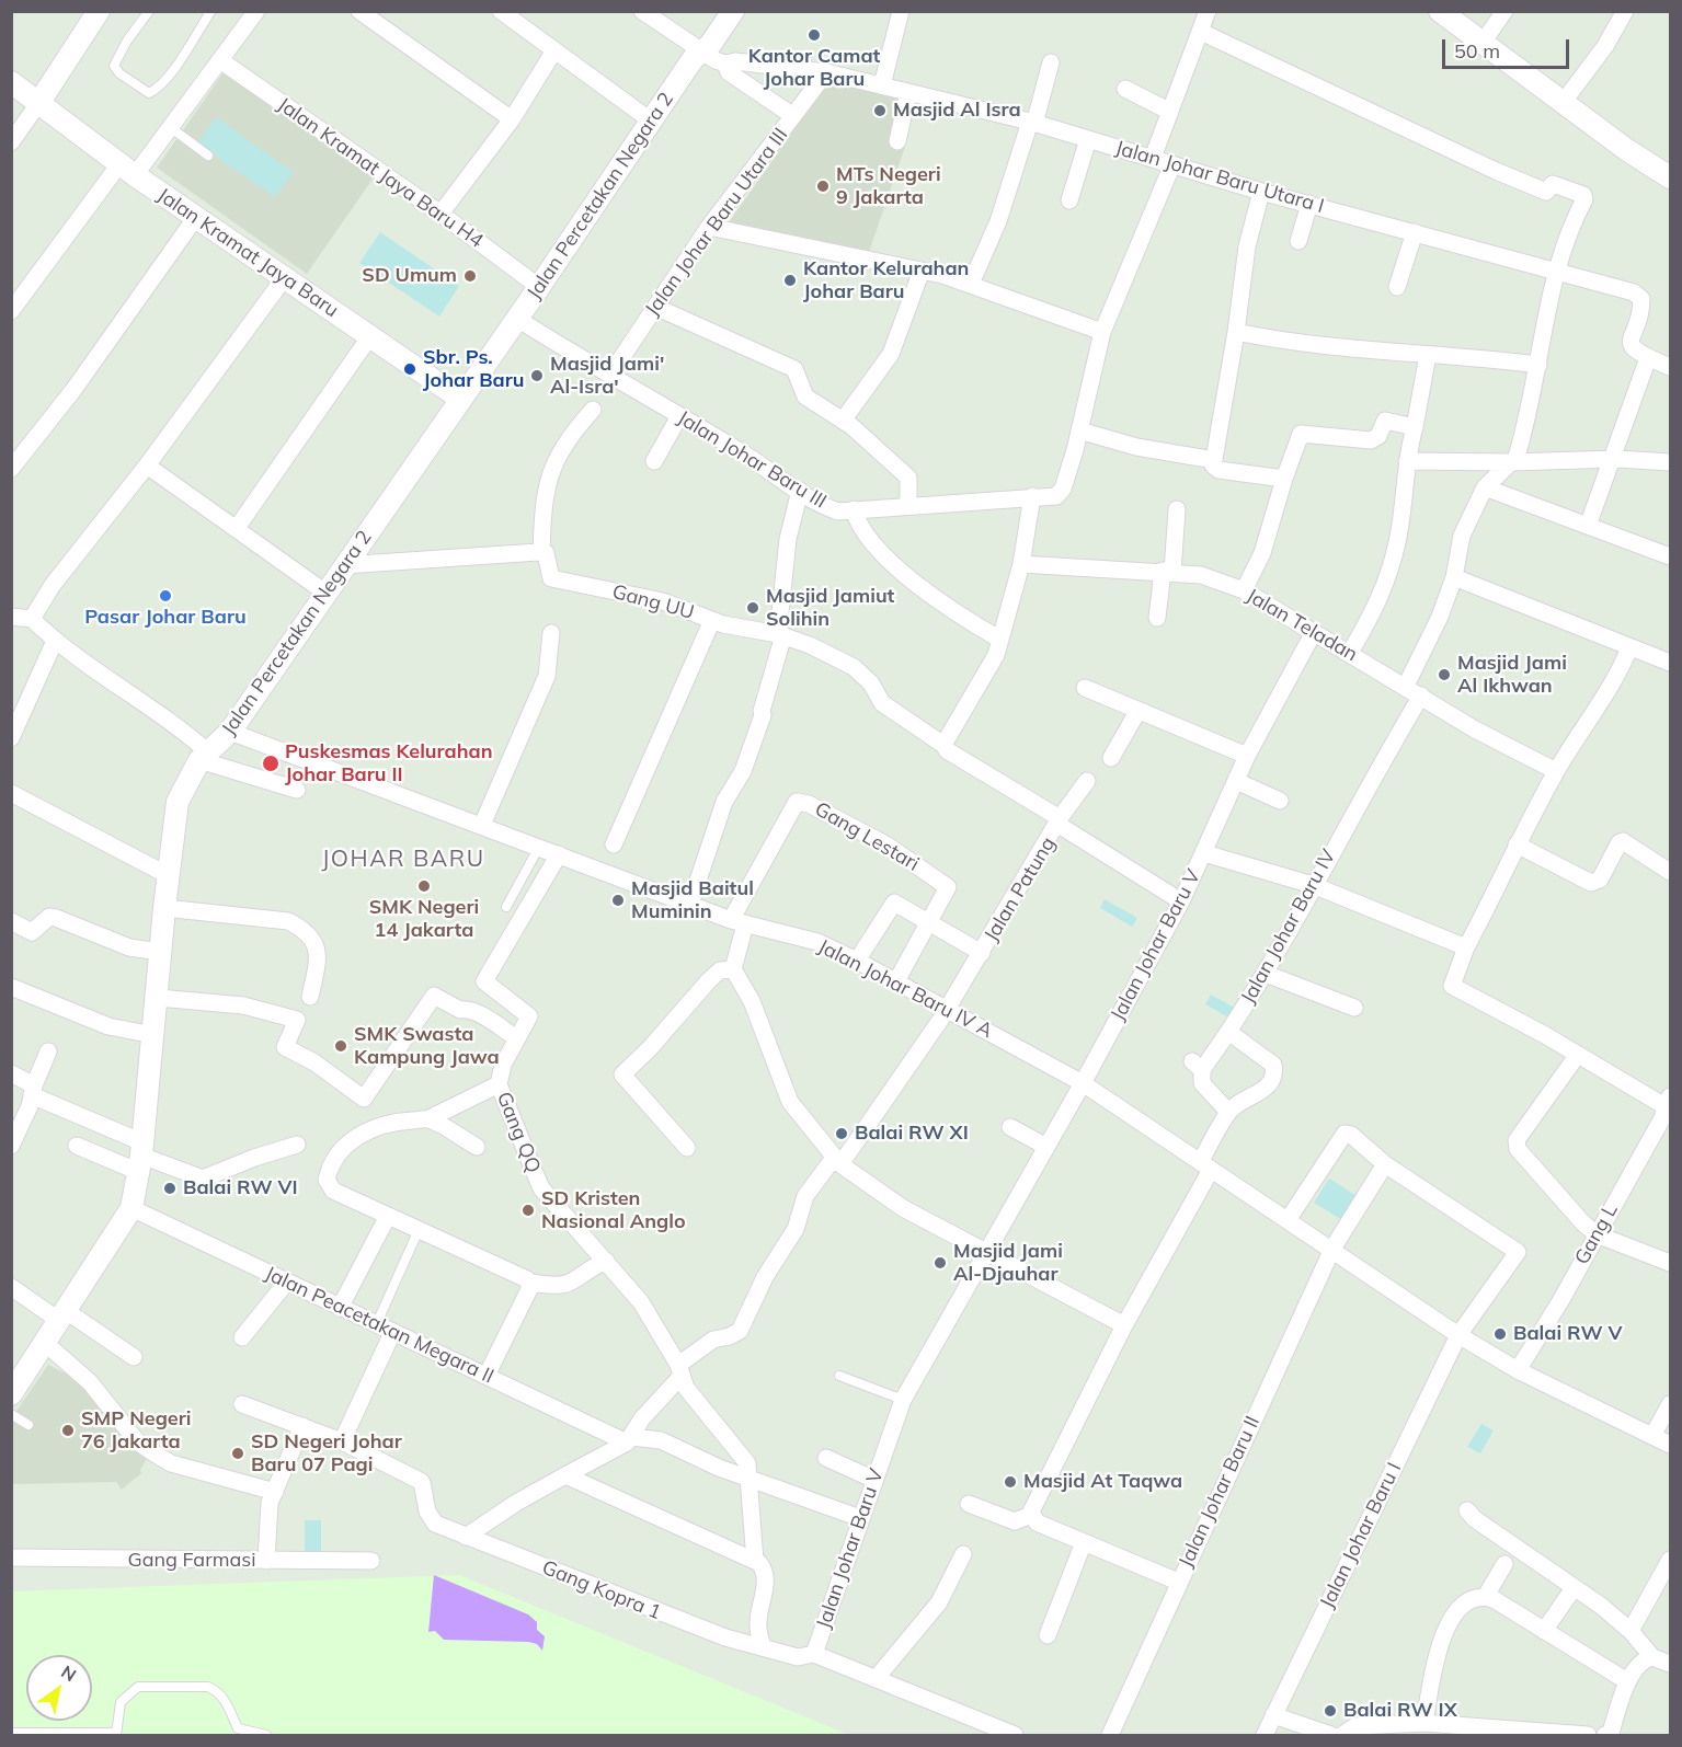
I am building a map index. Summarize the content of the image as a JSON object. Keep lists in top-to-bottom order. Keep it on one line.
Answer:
{"streets":{"street":["Jalan Kramat Jaya Baru H4","Jalan Johar Baru Utara I","Jalan Percetakan Negara 2","Jalan Johar Baru Utara III","Jalan Kramat Jaya Baru","Jalan Johar Baru III","Gang UU","Jalan Teladan","Gang Lestari","Jalan Patung","Jalan Johar Baru IV","Jalan Johar Baru V","Jalan Johar Baru IV A","Gang QQ","Gang L","Jalan Peacetakan Megara II","Jalan Johar Baru II","Jalan Johar Baru I","Gang Farmasi","Gang Kopra 1"]},"crossings":[["Jalan Kramat Jaya Baru H4","Jalan Percetakan Negara 2"],["Jalan Johar Baru Utara I","Jalan Percetakan Negara 2"],["Jalan Johar Baru Utara I","Jalan Johar Baru Utara III"],["Jalan Percetakan Negara 2","Jalan Kramat Jaya Baru"],["Jalan Percetakan Negara 2","Jalan Johar Baru III"],["Jalan Percetakan Negara 2","Jalan Johar Baru IV A"],["Jalan Percetakan Negara 2","Jalan Peacetakan Megara II"],["Jalan Johar Baru Utara III","Jalan Johar Baru III"],["Gang UU","Jalan Patung"],["Jalan Teladan","Jalan Johar Baru IV"],["Jalan Teladan","Jalan Johar Baru V"],["Gang Lestari","Jalan Johar Baru IV A"],["Jalan Patung","Jalan Johar Baru IV A"],["Jalan Patung","Gang QQ"],["Jalan Patung","Jalan Peacetakan Megara II"],["Jalan Johar Baru V","Jalan Johar Baru IV A"],["Jalan Johar Baru V","Jalan Peacetakan Megara II"],["Jalan Johar Baru V","Gang Kopra 1"],["Jalan Johar Baru IV A","Gang QQ"],["Jalan Johar Baru IV A","Gang L"],["Jalan Johar Baru IV A","Jalan Johar Baru II"],["Jalan Johar Baru IV A","Jalan Johar Baru I"],["Gang QQ","Jalan Peacetakan Megara II"]],"districts":["JOHAR BARU"],"places":["Kantor Camat Johar Baru","Masjid Al Isra","MTs Negeri 9 Jakarta","SD Umum","Kantor Kelurahan Johar Baru","Sbr. Ps. Johar Baru","Masjid Jami' Al-Isra'","Pasar Johar Baru","Masjid Jamiut Solihin","Masjid Jami Al Ikhwan","Puskesmas Kelurahan Johar Baru II","SMK Negeri 14 Jakarta","Masjid Baitul Muminin","SMK Swasta Kampung Jawa","Balai RW XI","Balai RW VI","SD Kristen Nasional Anglo","Masjid Jami Al-Djauhar","Balai RW V","SMP Negeri 76 Jakarta","SD Negeri Johar Baru 07 Pagi","Masjid At Taqwa","Balai RW IX"],"scale_bar":"50 m","north":"top right"}
